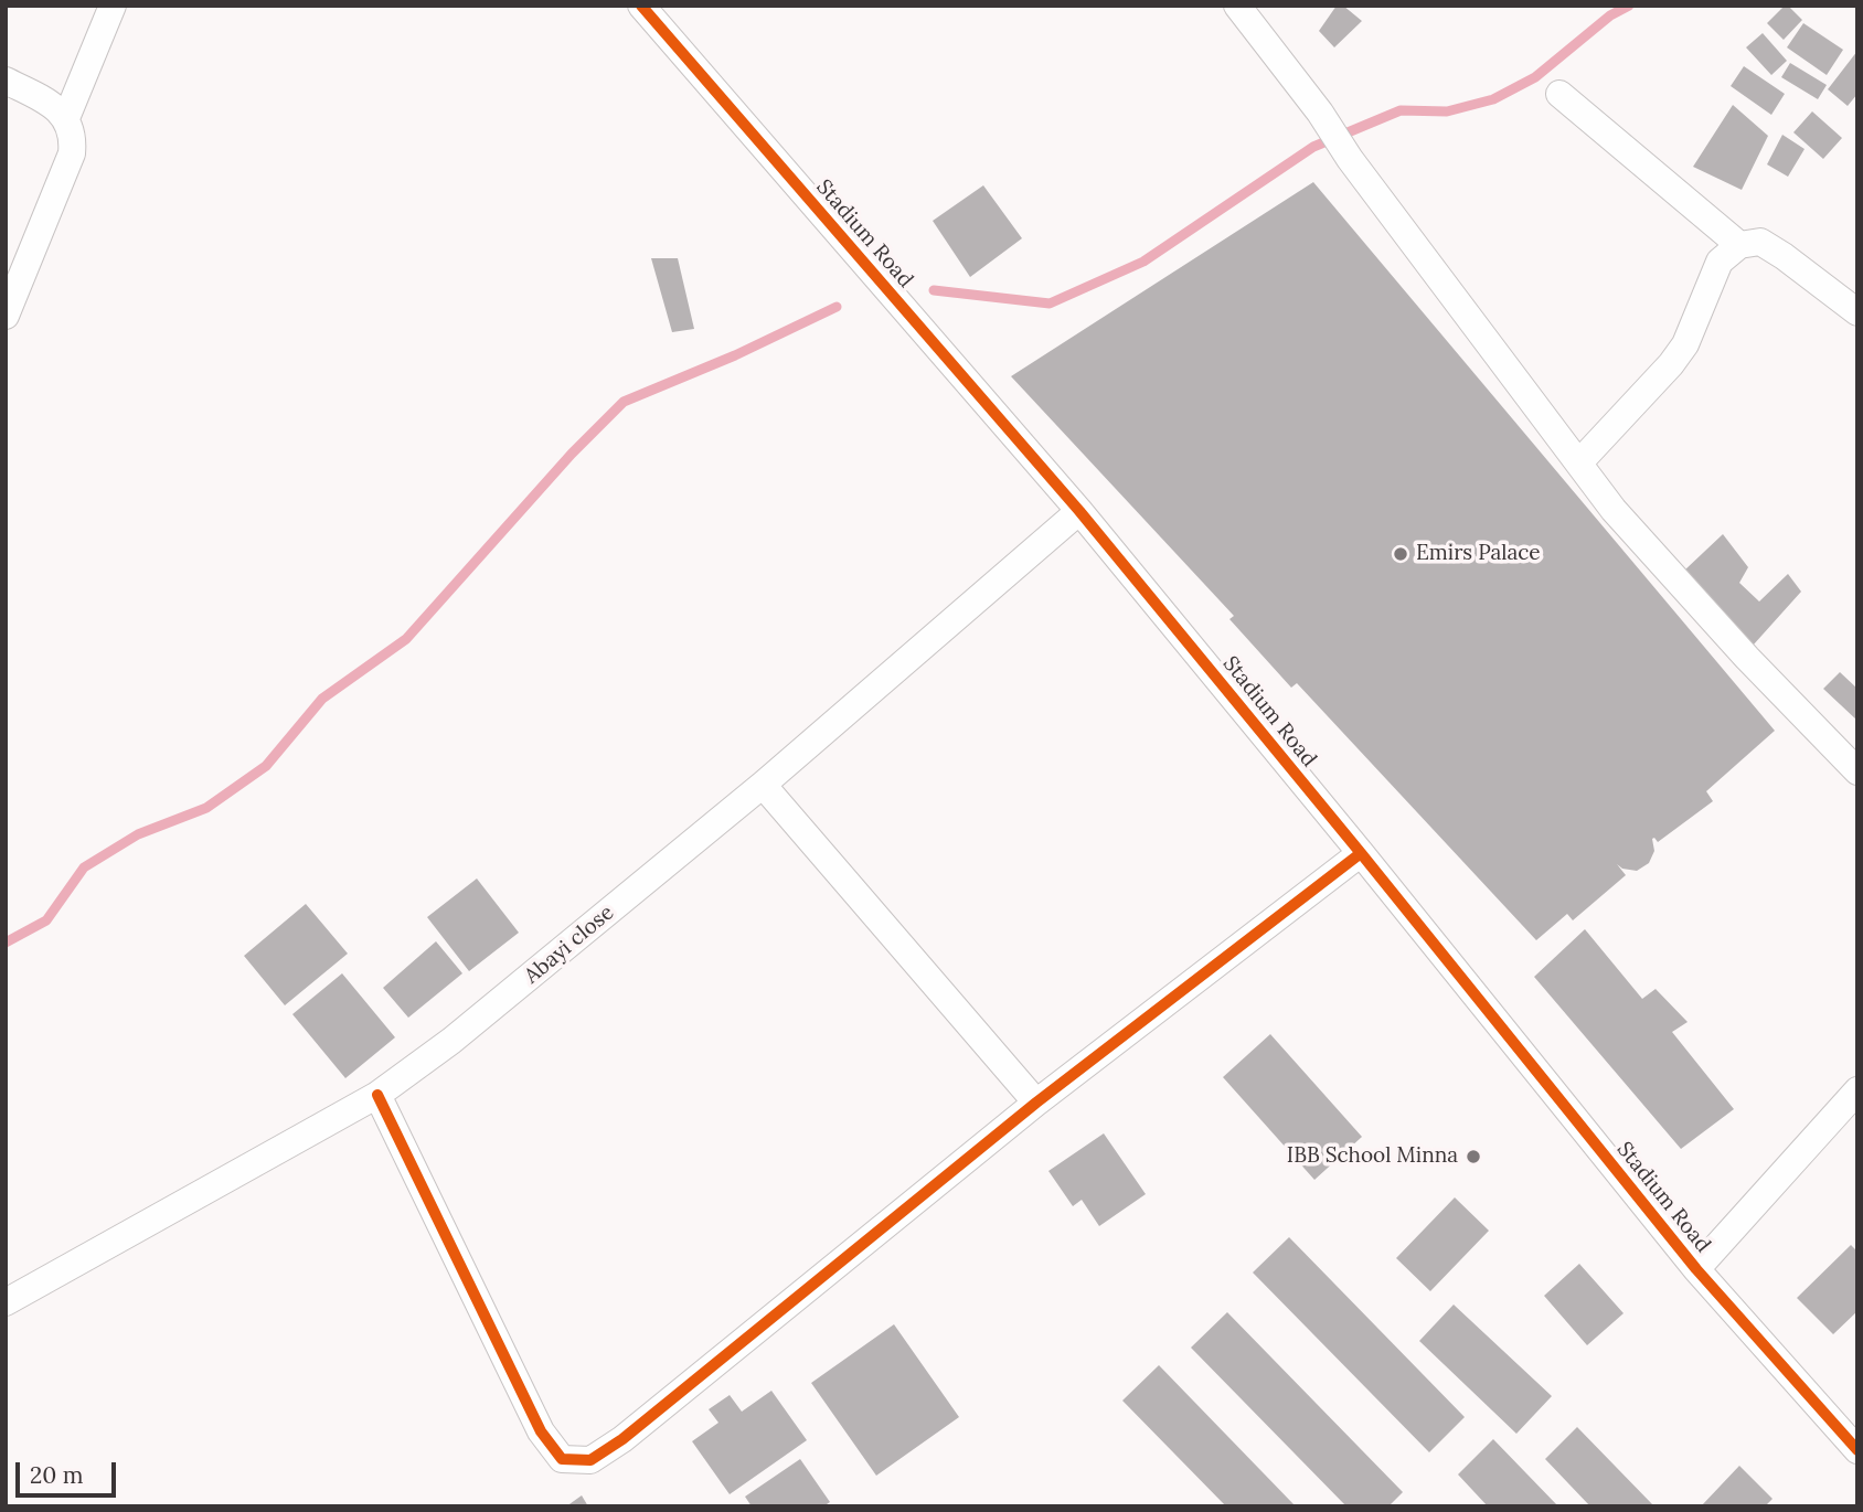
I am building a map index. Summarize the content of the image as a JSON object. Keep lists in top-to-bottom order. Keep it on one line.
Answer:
{"streets":{"street":["Stadium Road","Abayi close"]},"crossings":[["Stadium Road","Abayi close"]],"places":["Emirs Palace","IBB School Minna"],"scale_bar":"20 m"}
